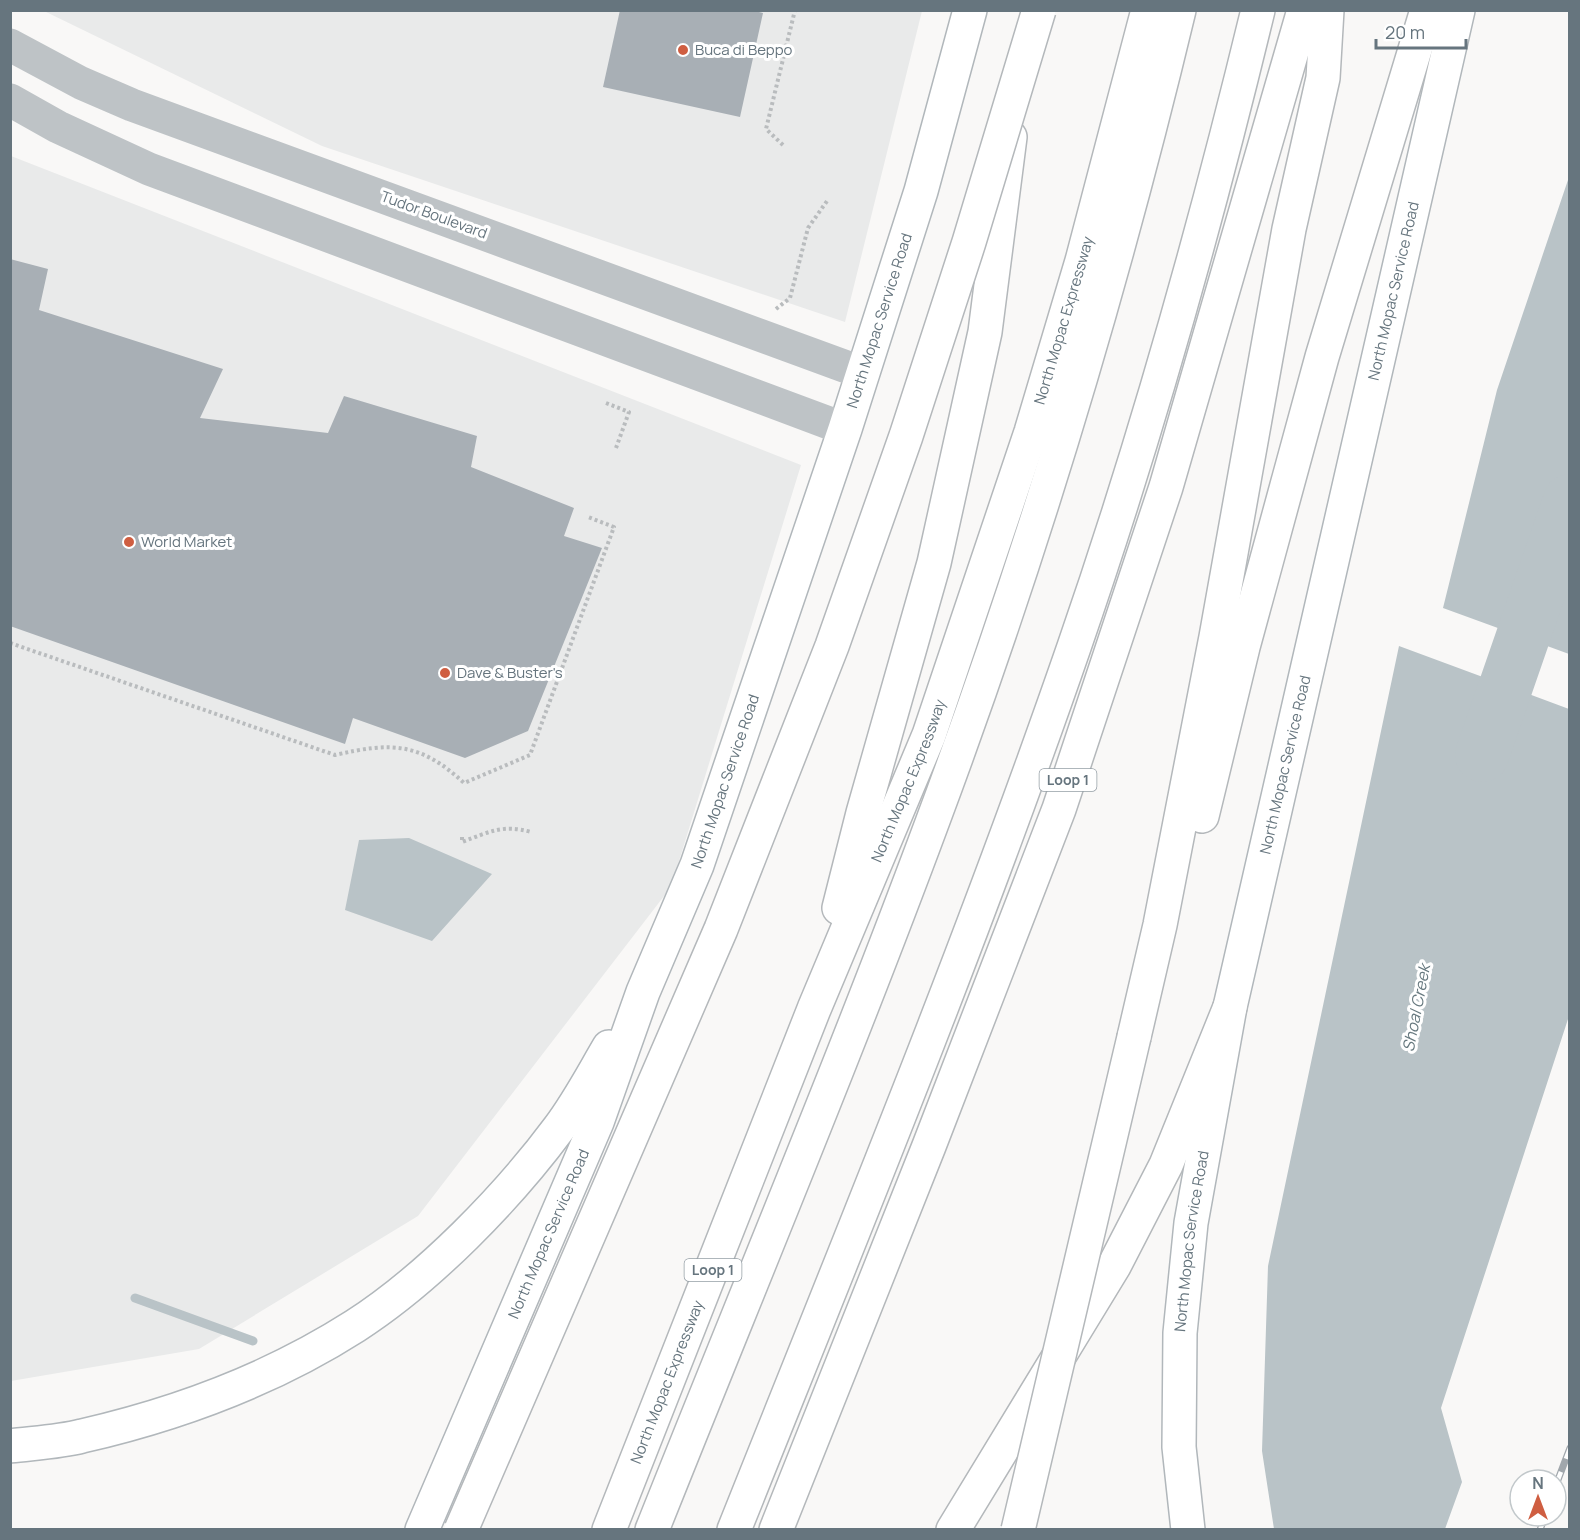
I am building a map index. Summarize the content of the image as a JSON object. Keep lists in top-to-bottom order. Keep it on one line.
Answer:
{"streets":{"main road":["North Mopac Service Road","North Mopac Expressway","Loop 1"],"street":["Tudor Boulevard"]},"crossings":[["Tudor Boulevard","North Mopac Service Road"]],"water":["Shoal Creek"],"places":["Buca di Beppo","World Market","Dave & Buster's"],"scale_bar":"20 m","north":"top"}
